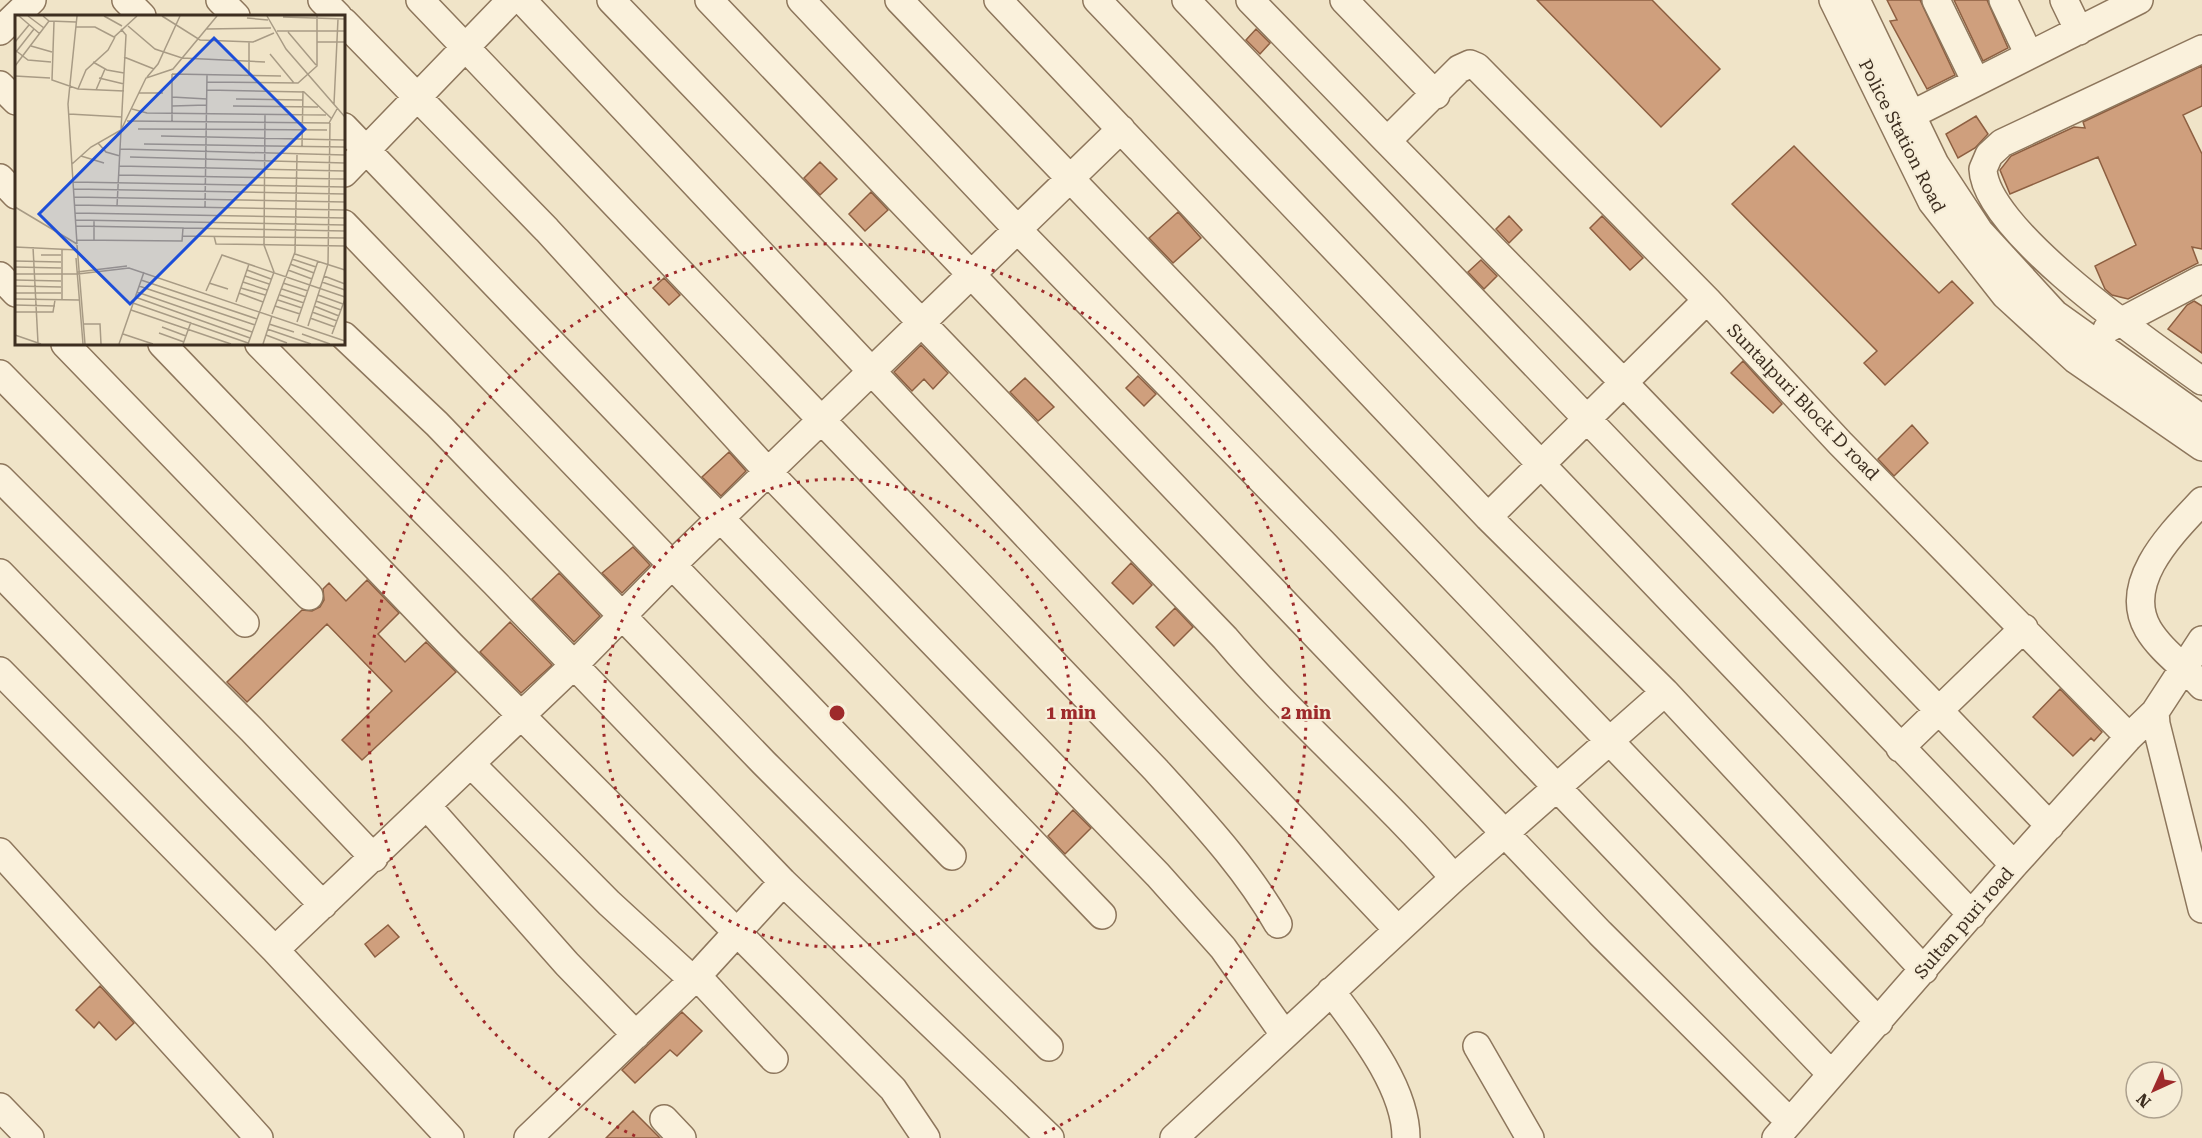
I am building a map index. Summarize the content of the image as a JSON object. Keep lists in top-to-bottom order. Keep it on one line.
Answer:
{"streets":{"street":["Police Station Road","Suntalpuri Block D road","Sultan puri road"]},"crossings":[["Suntalpuri Block D road","Sultan puri road"]],"north":"bottom left","rings":["1 min","2 min"]}
